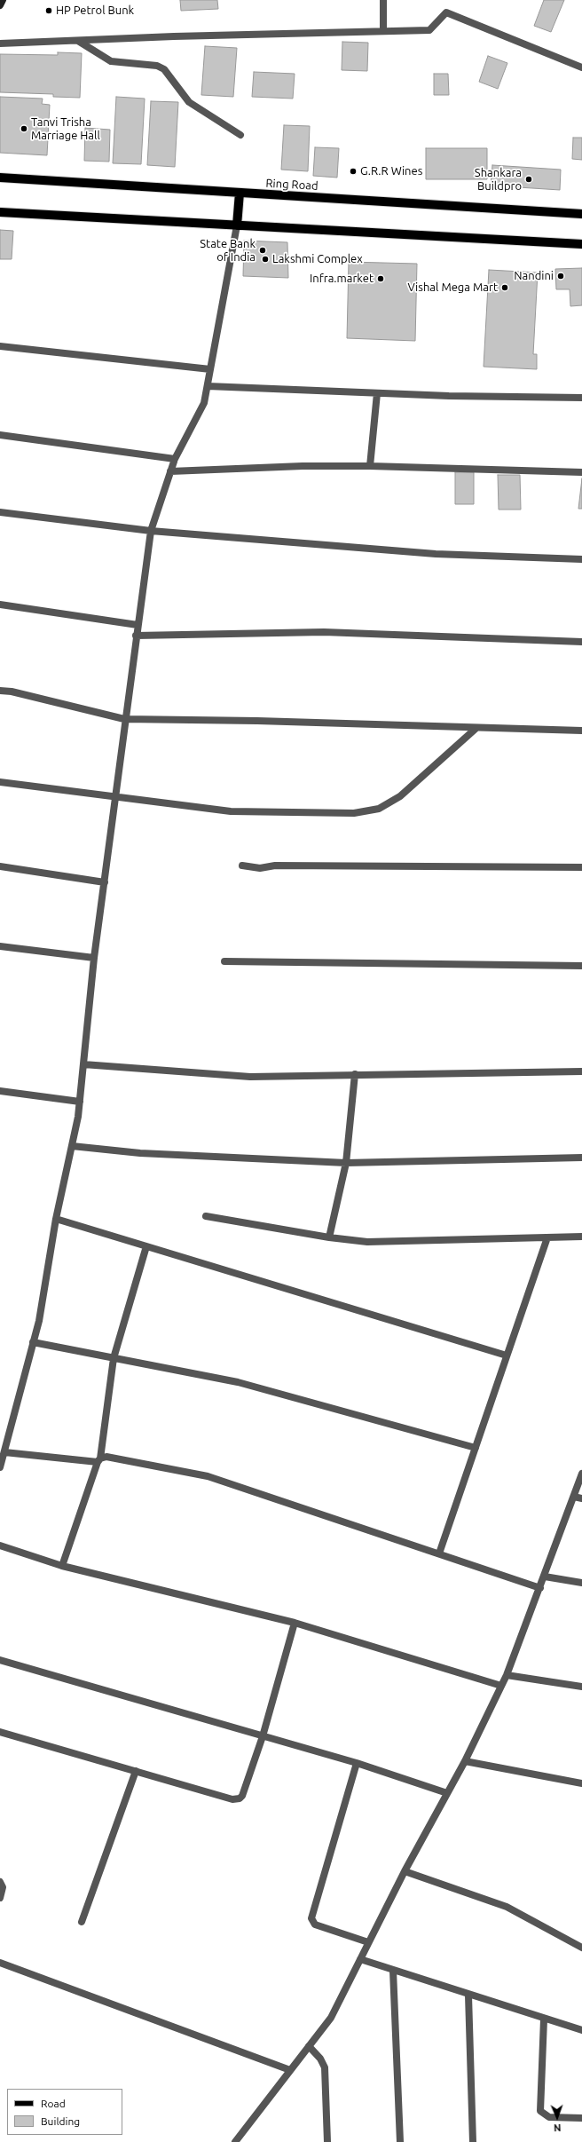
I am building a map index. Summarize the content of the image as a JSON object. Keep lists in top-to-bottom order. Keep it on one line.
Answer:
{"streets":{"main road":["Ring Road"]},"places":["HP Petrol Bunk","Tanvi Trisha Marriage Hall","G.R.R Wines","Shankara Buildpro","State Bank of India","Lakshmi Complex","Nandini","Infra.market","Vishal Mega Mart"],"legend":["Road","Building"],"north":"bottom"}
